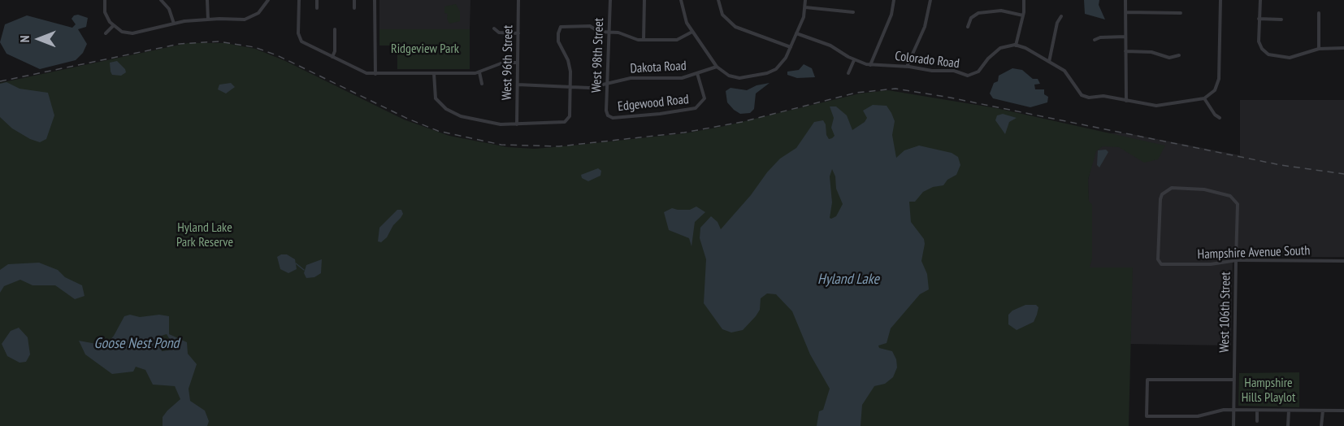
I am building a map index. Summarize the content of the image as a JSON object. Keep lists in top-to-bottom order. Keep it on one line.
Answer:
{"streets":{"street":["West 98th Street","Colorado Road","West 96th Street","Dakota Road","Edgewood Road","Hampshire Avenue South","West 106th Street"]},"crossings":[["West 98th Street","Dakota Road"],["West 98th Street","Edgewood Road"],["West 96th Street","Dakota Road"],["Dakota Road","Edgewood Road"],["Hampshire Avenue South","West 106th Street"]],"water":["Hyland Lake","Goose Nest Pond"],"parks":["Ridgeview Park","Hyland Lake Park Reserve","Hampshire Hills Playlot"],"north":"left"}
